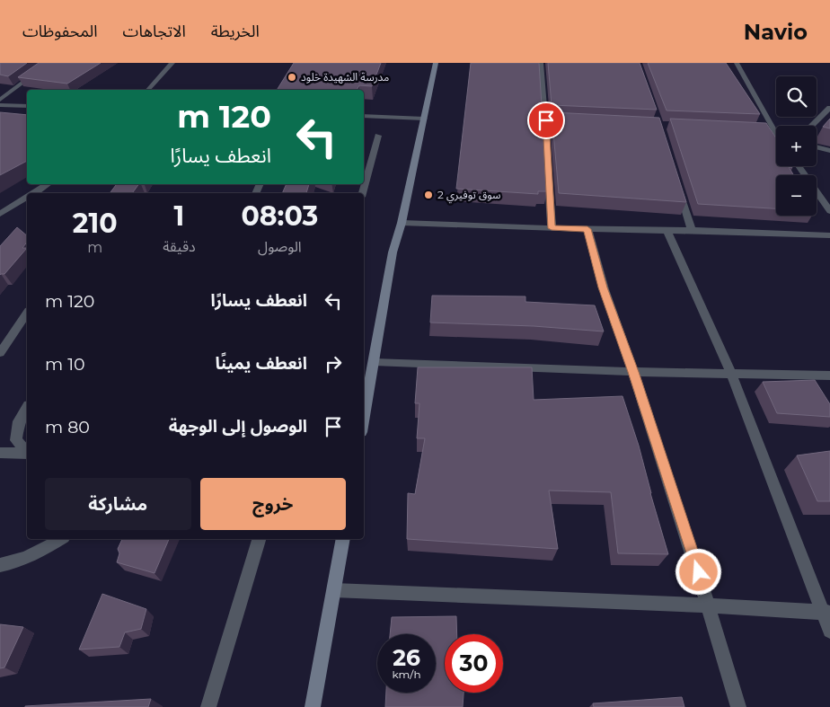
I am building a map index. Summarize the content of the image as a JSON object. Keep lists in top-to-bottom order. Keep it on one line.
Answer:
{"places":["مدرسة الشهيدة خلود","سوق توفيري 2"],"page":{"header":"Navio","nav":["الخريطة","الاتجاهات","المحفوظات"],"map_buttons":["+","−"],"turn":["120 m","انعطف يسارًا"],"eta":["08:03","الوصول","1","دقيقة","210","m"],"list":[{"name":"انعطف يسارًا","value":"120 m"},{"name":"انعطف يمينًا","value":"10 m"},{"name":"الوصول إلى الوجهة","value":"80 m"}],"buttons":["خروج","مشاركة"],"speed":"26 km/h","limit":"30"}}
